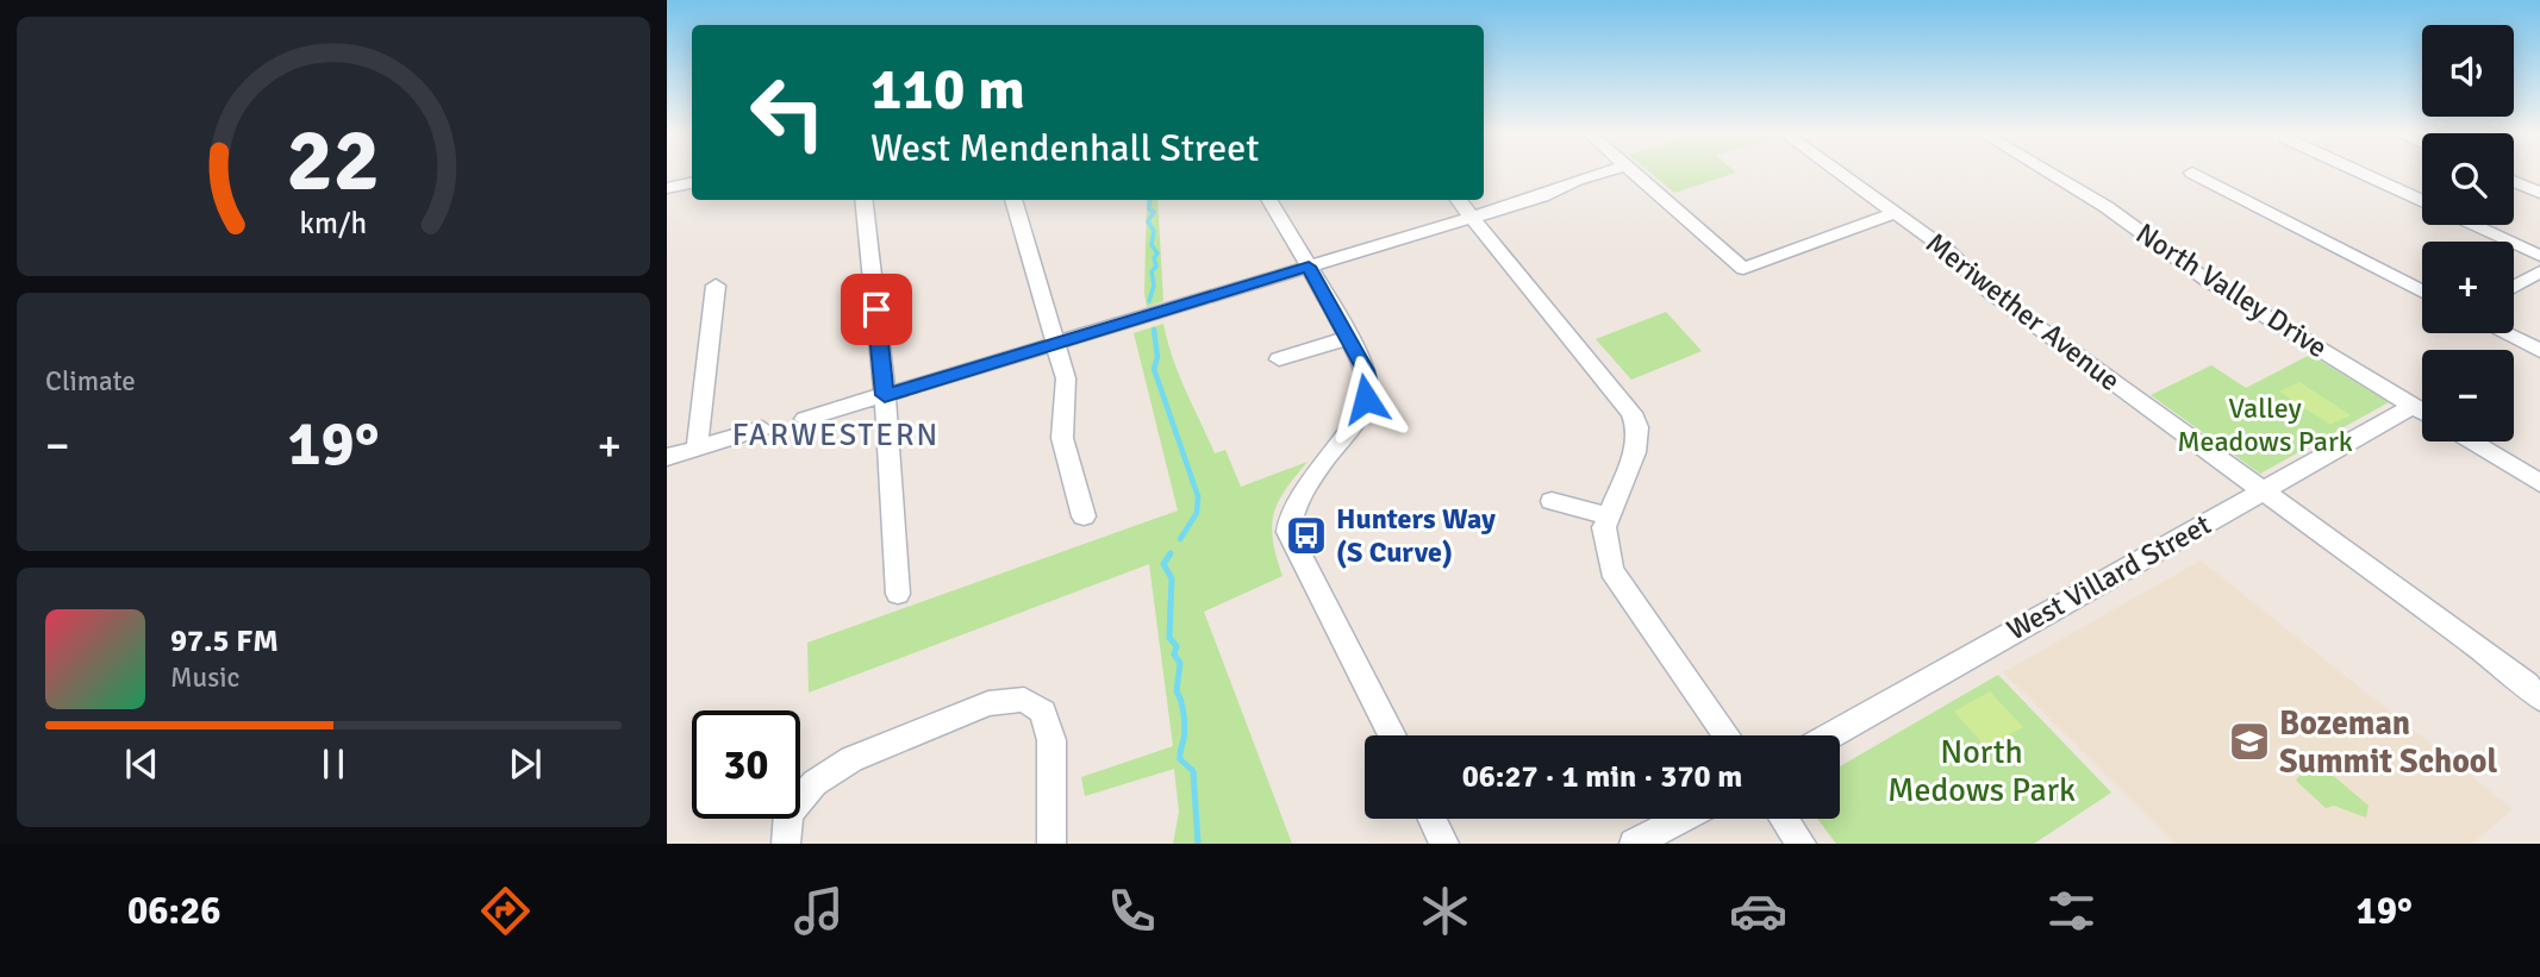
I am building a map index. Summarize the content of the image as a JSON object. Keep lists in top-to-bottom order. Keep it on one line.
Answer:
{"streets":{"street":["North Valley Drive","Meriwether Avenue","West Villard Street"]},"crossings":[["North Valley Drive","West Villard Street"],["Meriwether Avenue","West Villard Street"]],"districts":["FARWESTERN"],"parks":["Valley Meadows Park","North Medows Park"],"places":{"bus stop":["Hunters Way (S Curve)"],"school or university":["Bozeman Summit School"]},"page":{"map_buttons":["+","−"],"turn":["110 m","West Mendenhall Street"],"tile":"Climate","heat":["−","19°","+"],"song":["97.5 FM","Music"],"limit":"30","trip":"06:27 · 1 min · 370 m","tabs":["06:26","19°"],"gauge":["22","km/h"]}}
